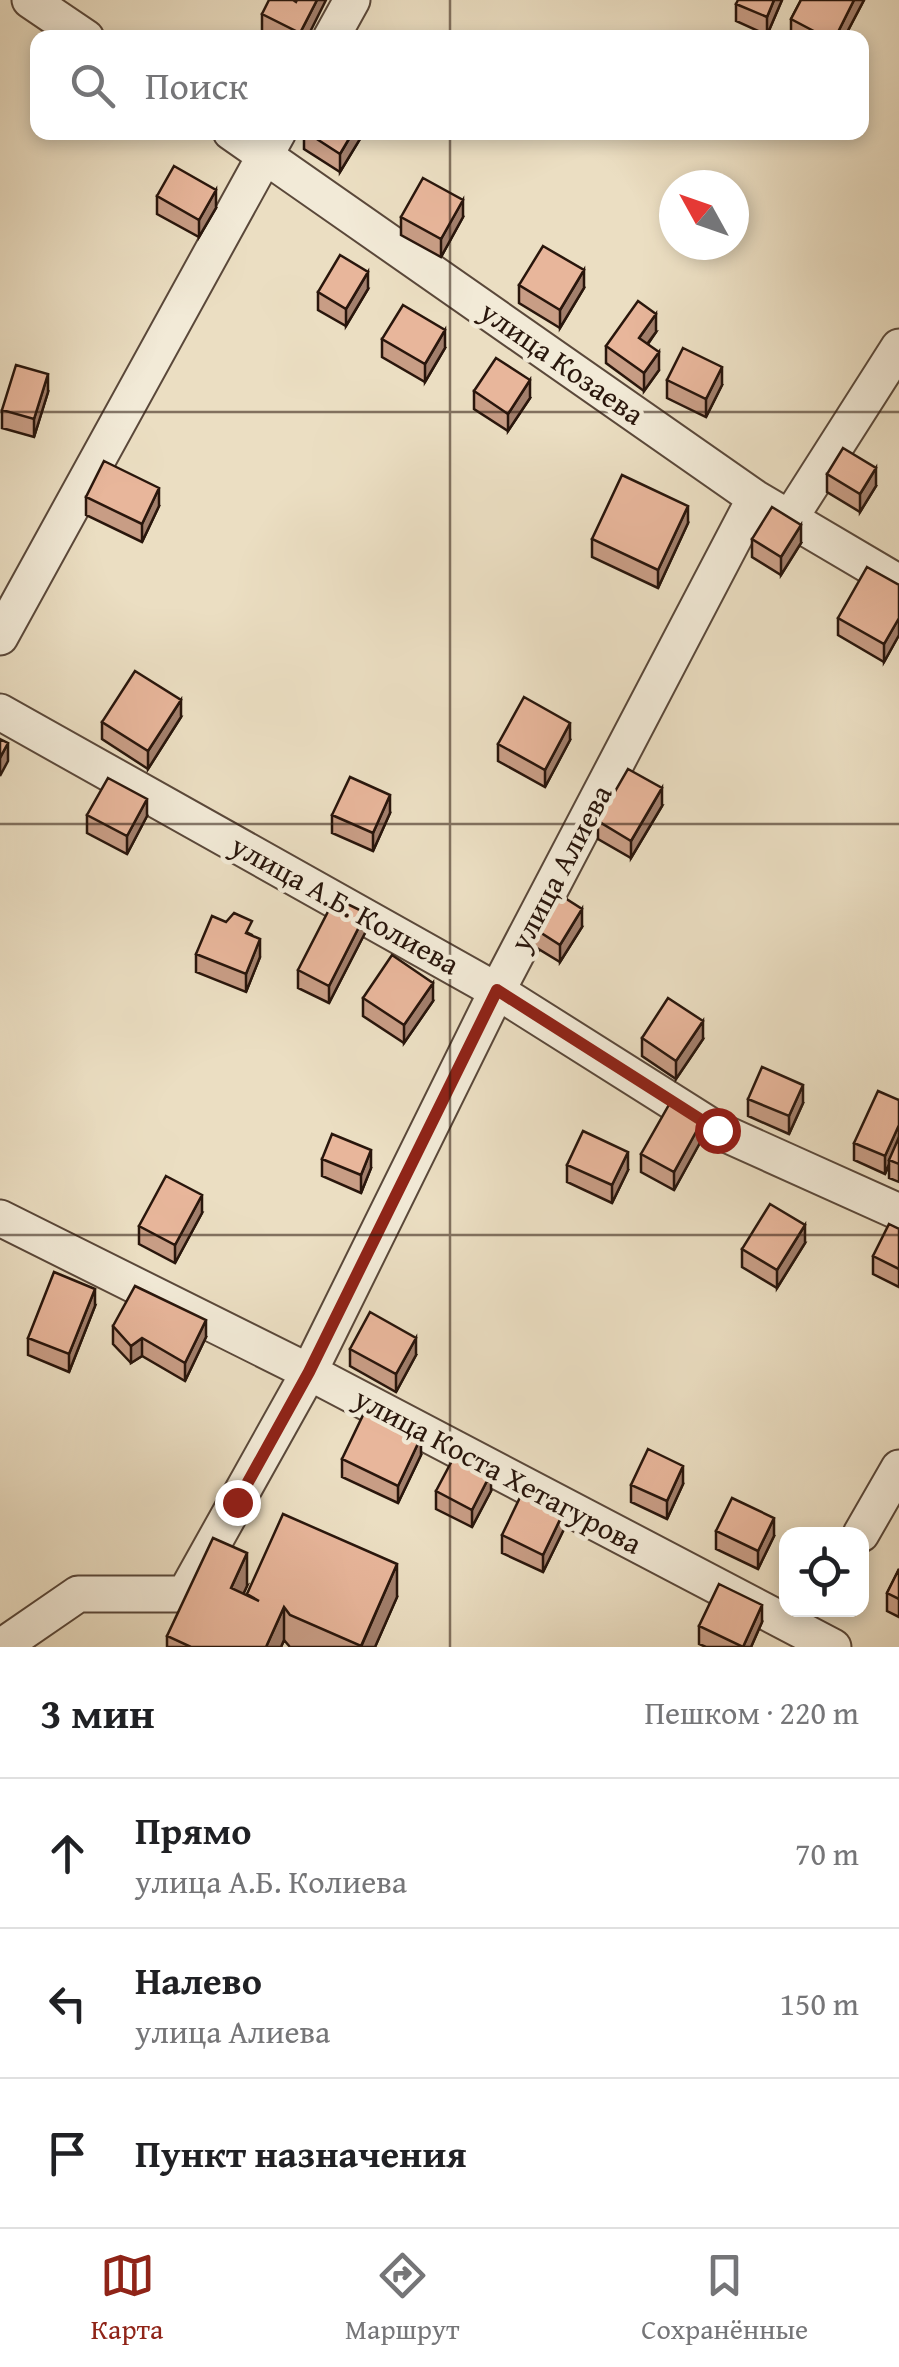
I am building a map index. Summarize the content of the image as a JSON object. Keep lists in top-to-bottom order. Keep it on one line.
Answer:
{"streets":{"street":["улица Козаева","улица Алиева","улица А.Б. Колиева","улица Коста Хетагурова"]},"crossings":[["улица Козаева","улица Алиева"],["улица Алиева","улица А.Б. Колиева"],["улица Алиева","улица Коста Хетагурова"]],"north":"top left","page":{"search":"Поиск","heading":["3 мин","Пешком · 220 m"],"list":[["Прямо","улица А.Б. Колиева","70 m"],["Налево","улица Алиева","150 m"],"Пункт назначения"],"nav":["Карта","Маршрут","Сохранённые"]}}
